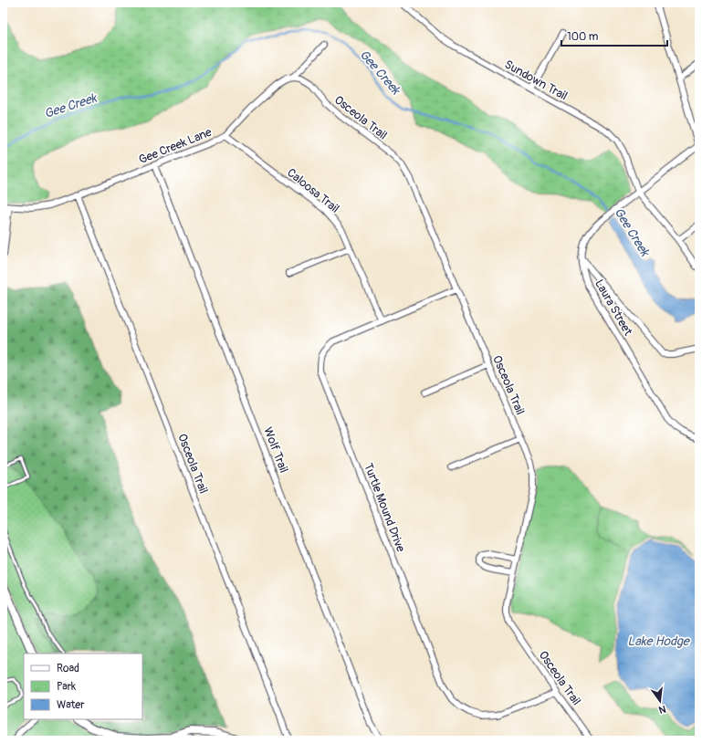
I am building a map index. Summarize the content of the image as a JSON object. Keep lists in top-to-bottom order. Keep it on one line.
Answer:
{"streets":{"street":["Sundown Trail","Osceola Trail","Gee Creek Lane","Caloosa Trail","Laura Street","Wolf Trail","Turtle Mound Drive"]},"crossings":[["Sundown Trail","Laura Street"],["Osceola Trail","Gee Creek Lane"],["Osceola Trail","Turtle Mound Drive"],["Gee Creek Lane","Caloosa Trail"],["Gee Creek Lane","Wolf Trail"],["Caloosa Trail","Turtle Mound Drive"]],"water":["Gee Creek","Lake Hodge"],"legend":["Road","Park","Water"],"scale_bar":"100 m","north":"bottom"}
